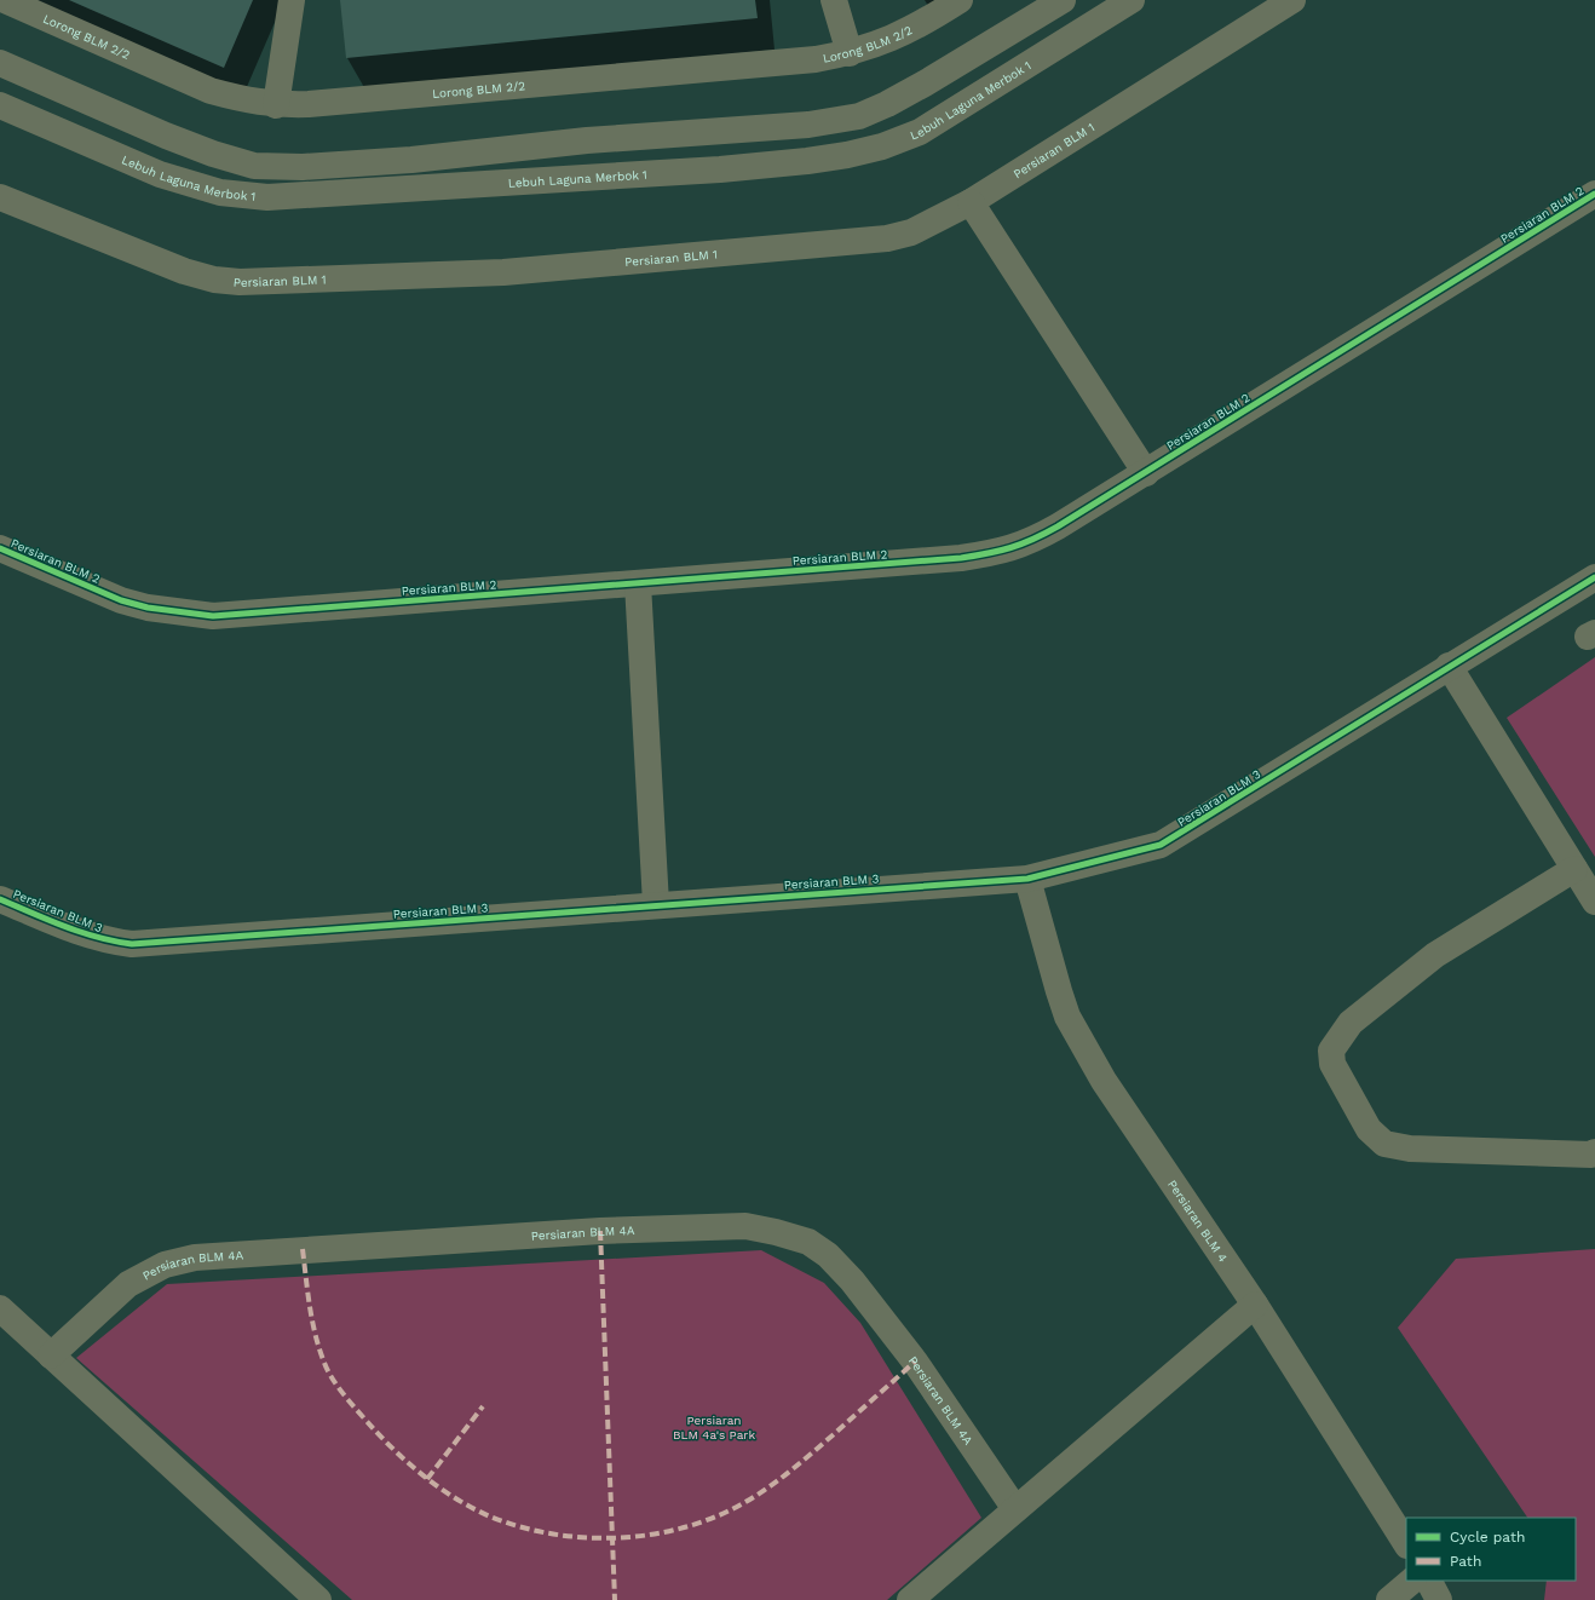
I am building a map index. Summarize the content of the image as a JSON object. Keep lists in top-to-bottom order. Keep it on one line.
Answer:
{"streets":{"street":["Lorong BLM 2/2","Lebuh Laguna Merbok 1","Persiaran BLM 1","Persiaran BLM 2","Persiaran BLM 3","Persiaran BLM 4","Persiaran BLM 4A"]},"crossings":[["Persiaran BLM 3","Persiaran BLM 4"]],"parks":["Persiaran BLM 4a's Park"],"legend":["Cycle path","Path"]}
